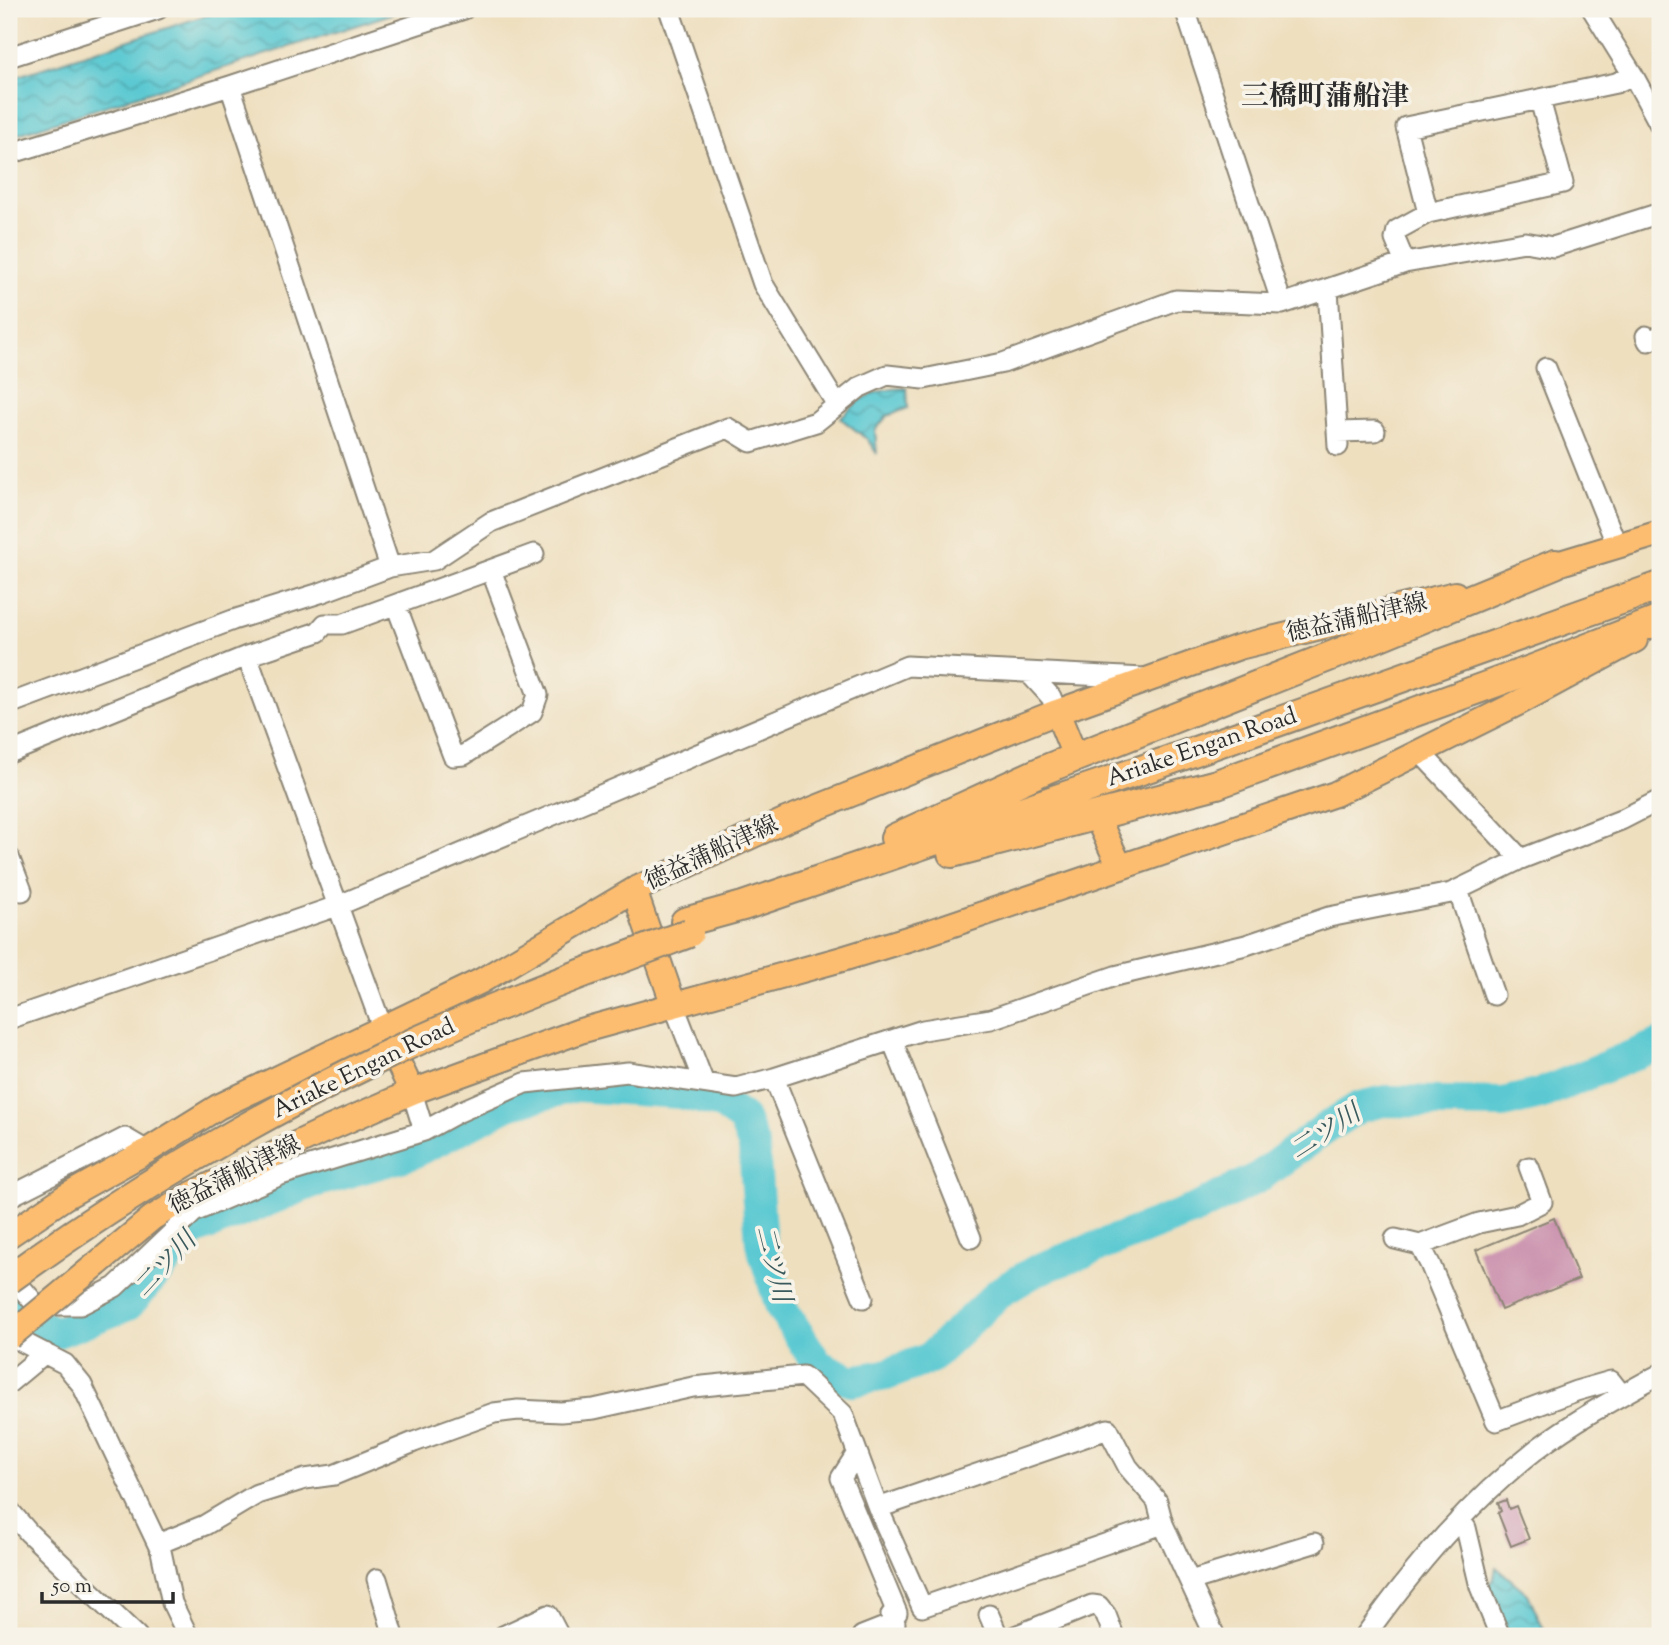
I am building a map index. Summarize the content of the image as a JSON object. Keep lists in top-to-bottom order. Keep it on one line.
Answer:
{"streets":{"highway":["Ariake Engan Road"],"main road":["徳益蒲船津線"]},"districts":["三橋町蒲船津"],"water":["二ツ川"],"scale_bar":"50 m"}
